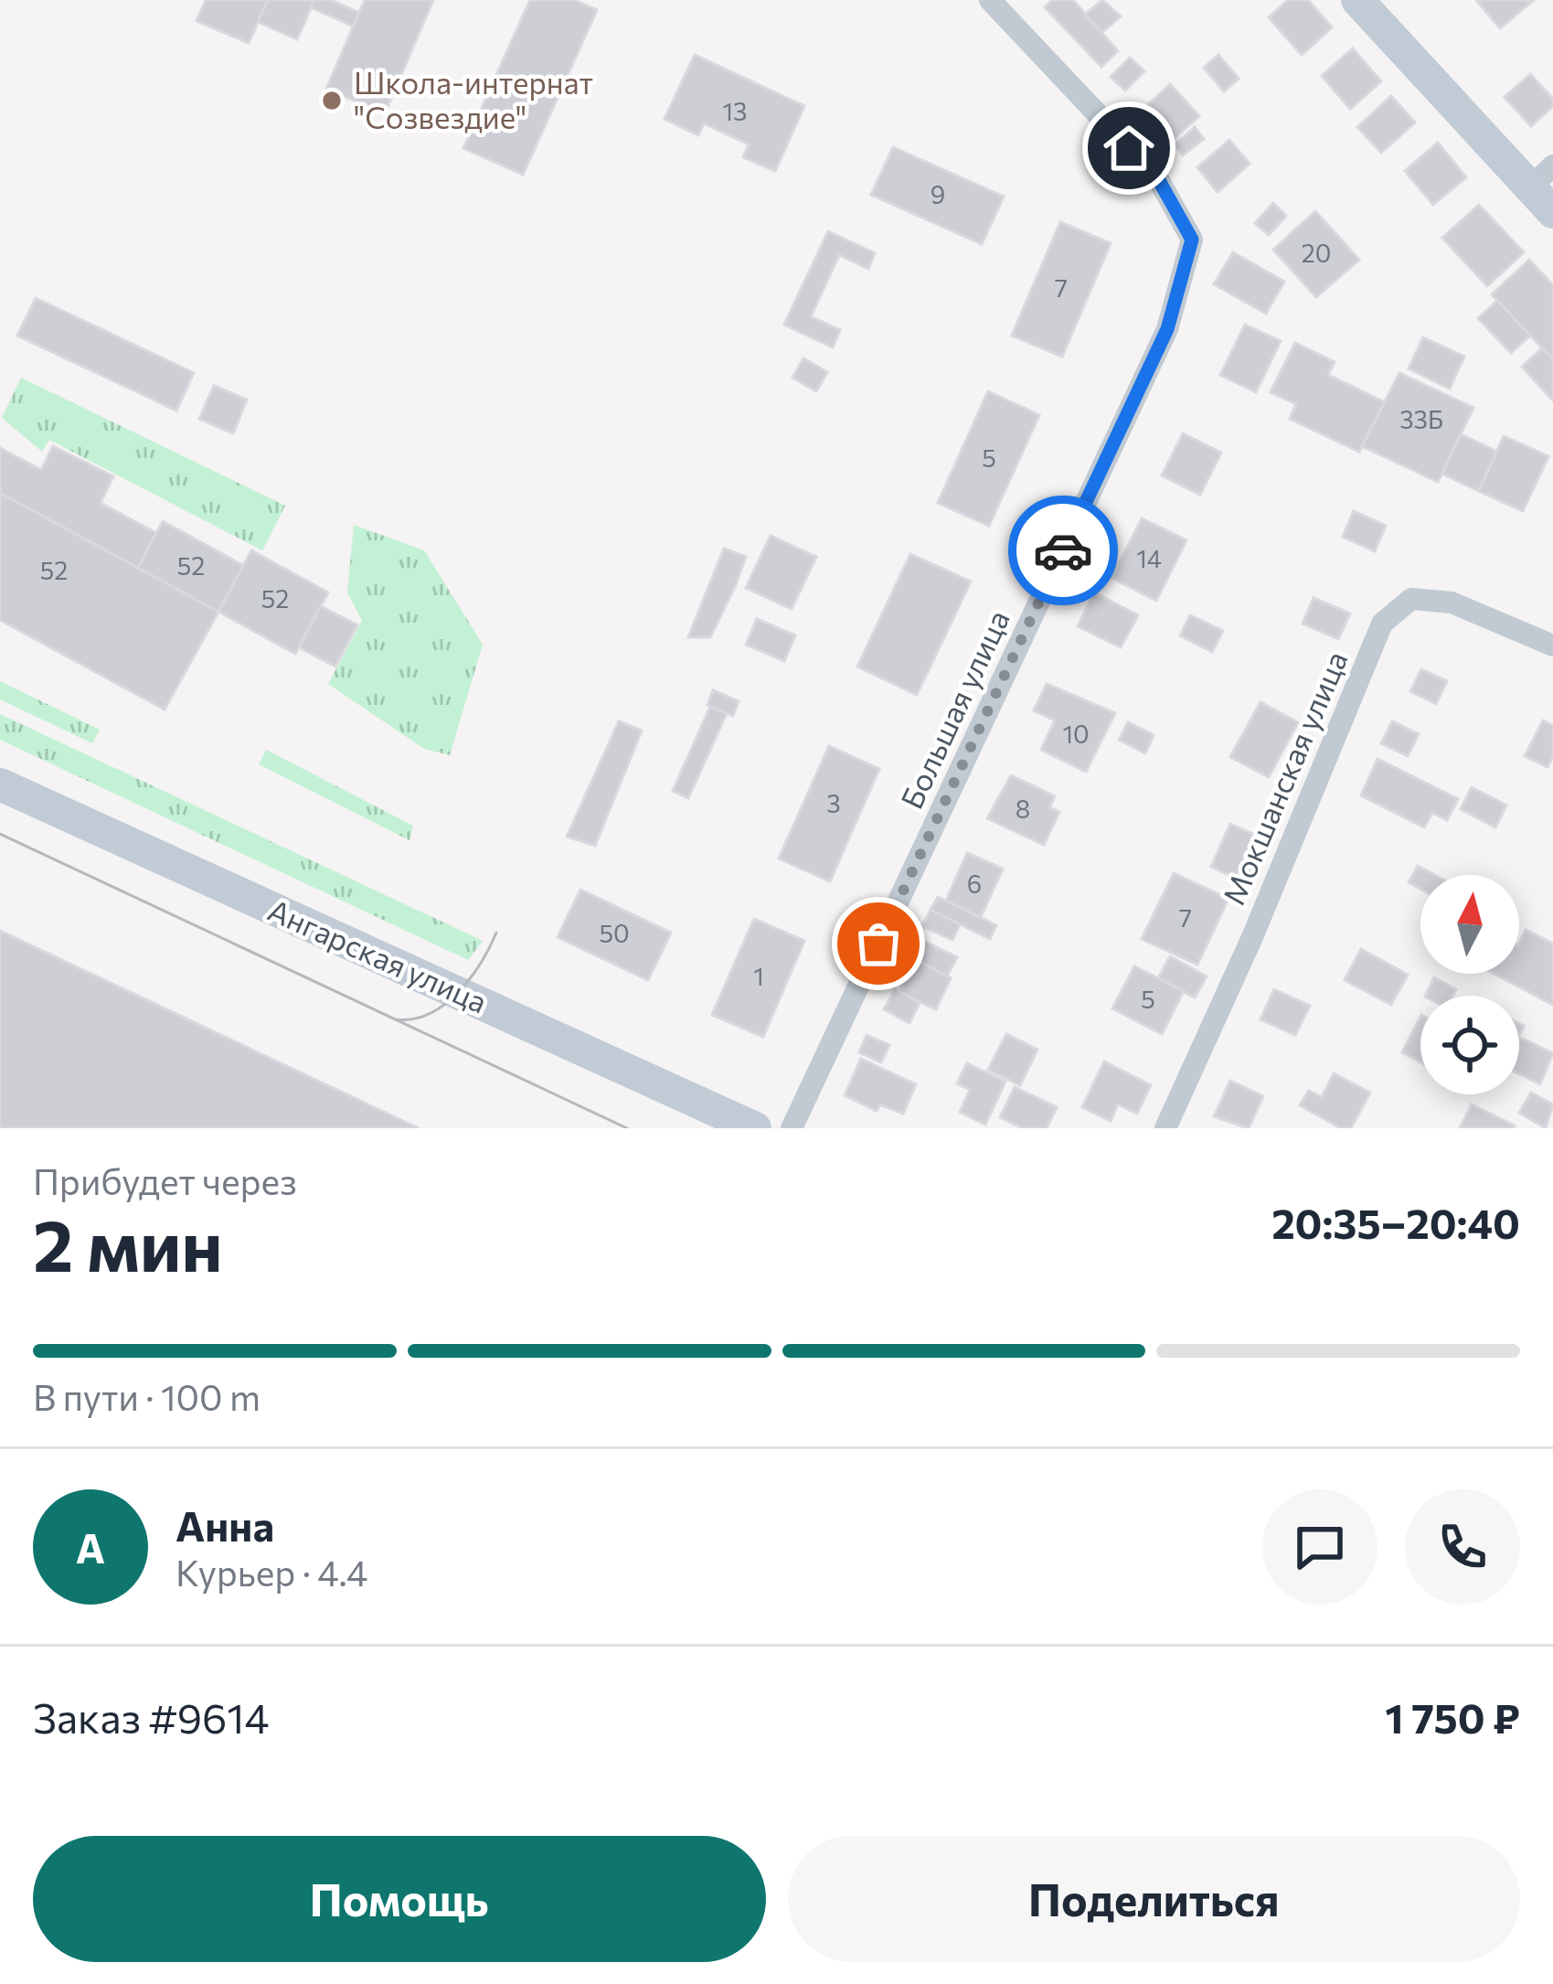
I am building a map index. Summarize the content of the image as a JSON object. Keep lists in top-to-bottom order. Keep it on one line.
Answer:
{"streets":{"main road":["Ангарская улица"],"street":["Большая улица","Мокшанская улица"]},"places":["Школа-интернат \"Созвездие\""],"house_numbers":["13","9","20","7","33Б","5","14","52","52","52","10","3","8","6","7","50","1","5"],"north":"top","page":{"heading":["2 мин","Прибудет через","20:35–20:40"],"panel":["Анна","Курьер · 4.4","Заказ #9614","1 750 ₽"],"bar":"В пути · 100 m","round":"А","buttons":["Помощь","Поделиться"]}}
